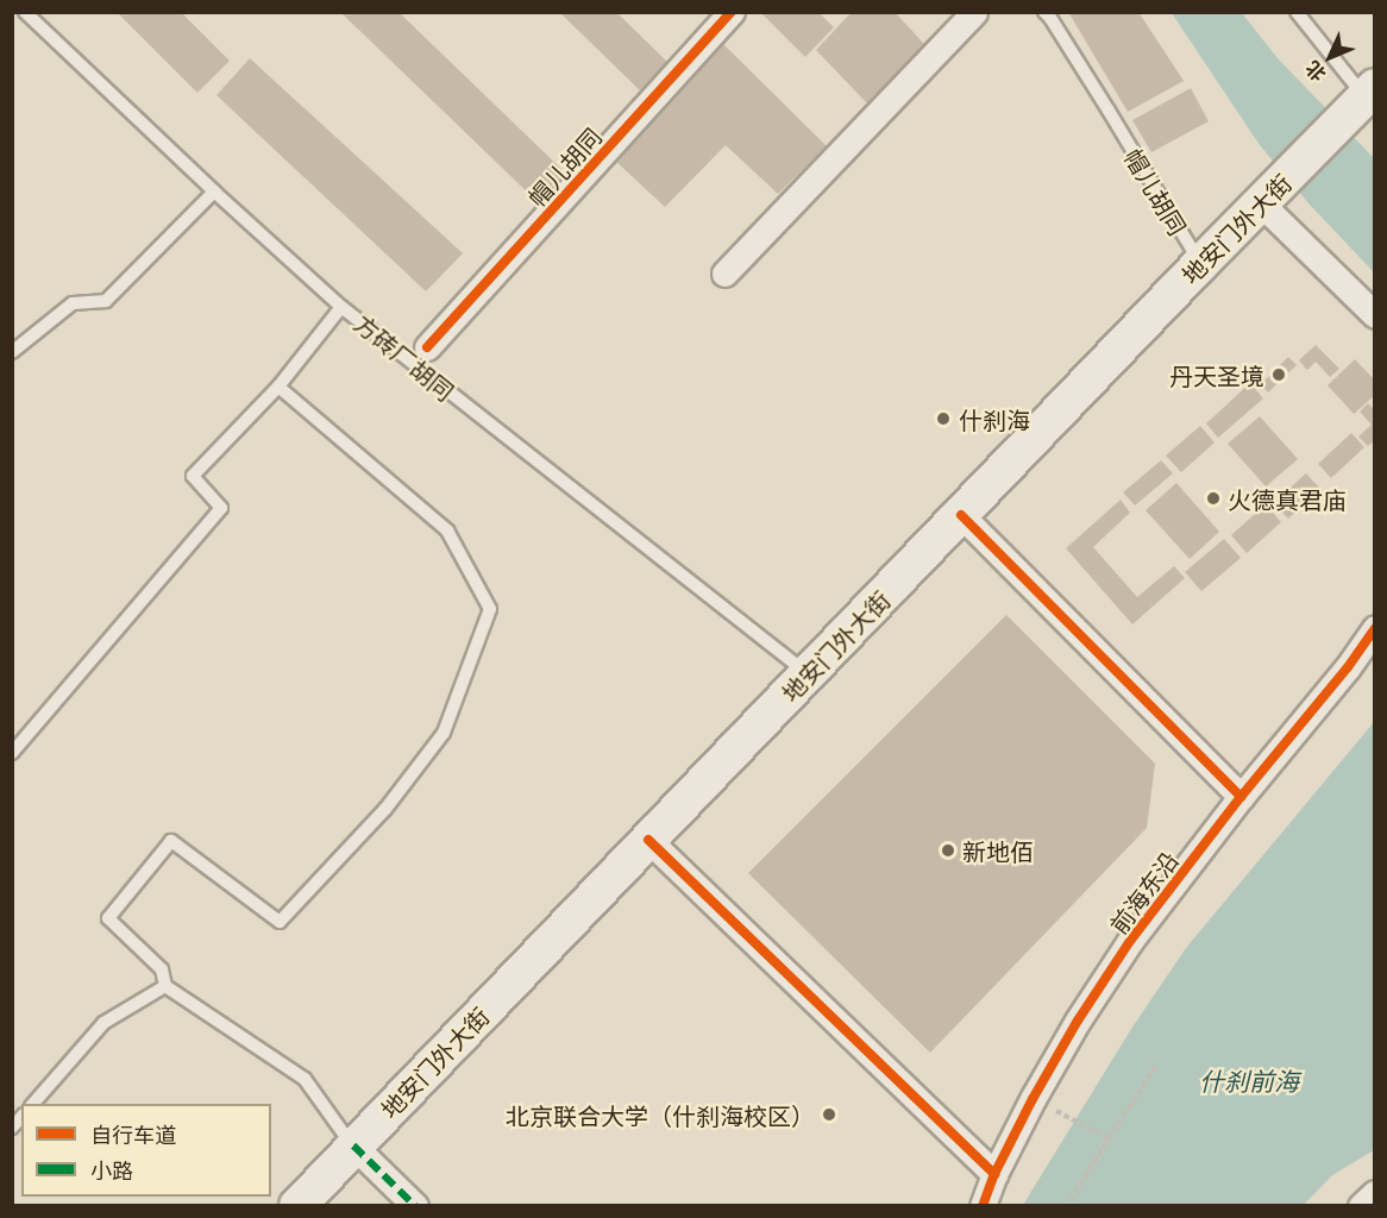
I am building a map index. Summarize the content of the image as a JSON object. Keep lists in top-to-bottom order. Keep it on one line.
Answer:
{"streets":{"main road":["地安门外大街"],"street":["帽儿胡同","前海东沿"],"lane":["方砖厂胡同"]},"crossings":[["帽儿胡同","地安门外大街"],["地安门外大街","方砖厂胡同"]],"water":["什刹前海"],"places":["丹天圣境","什刹海","火德真君庙","新地佰","北京联合大学（什刹海校区）"],"legend":["自行车道","小路"],"north":"bottom left"}
